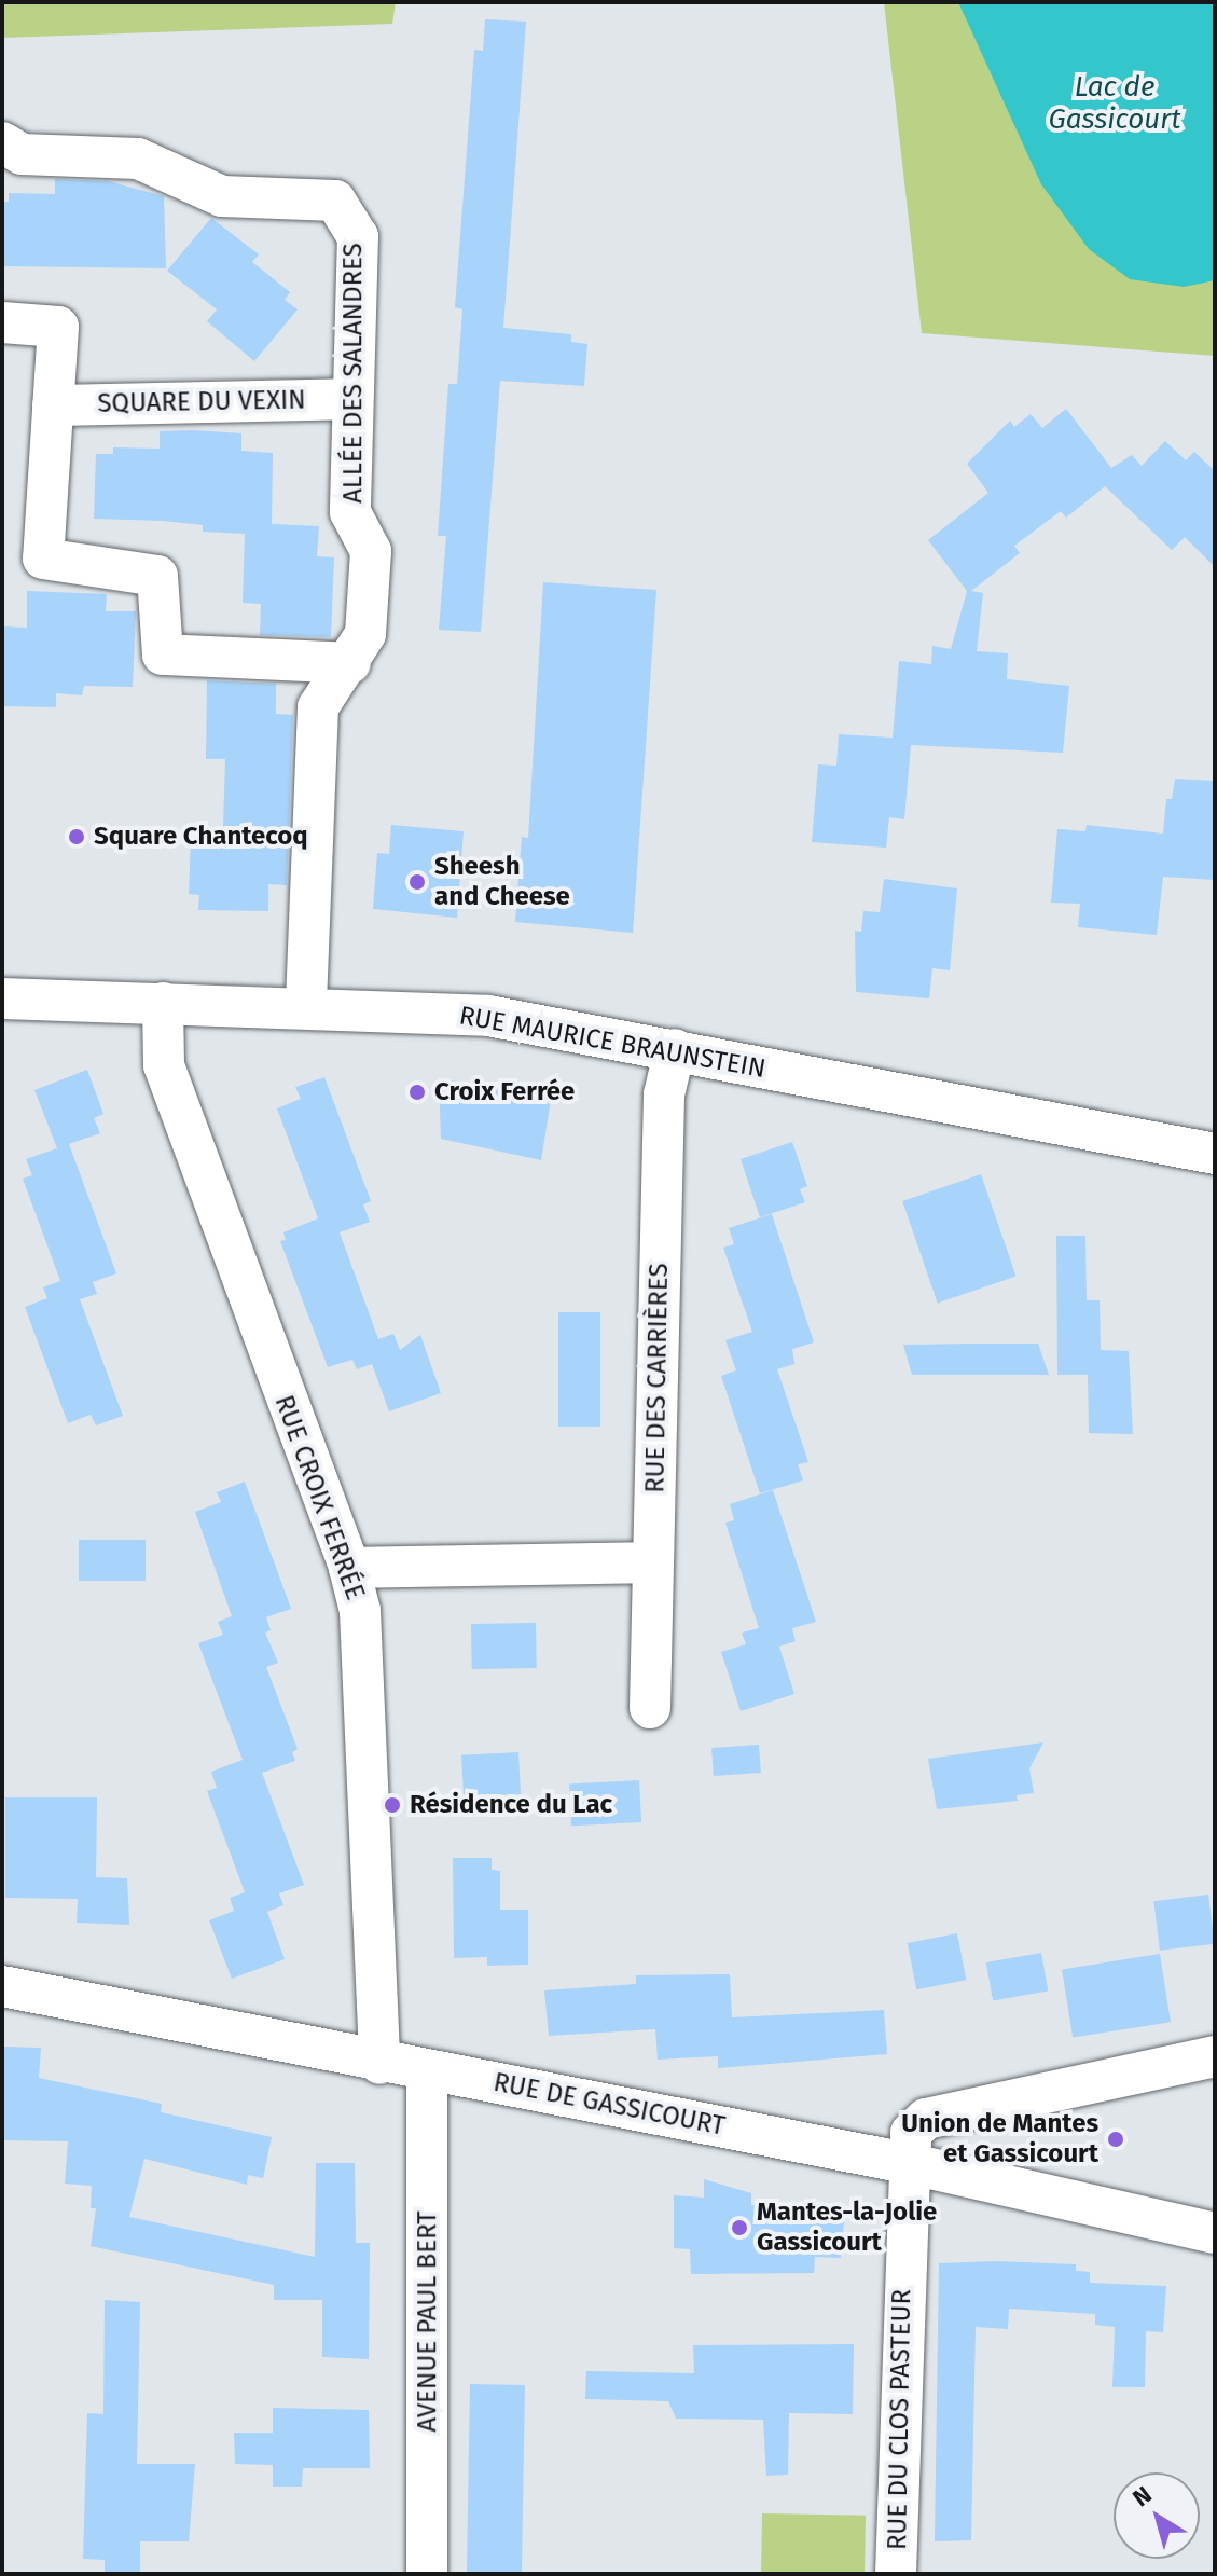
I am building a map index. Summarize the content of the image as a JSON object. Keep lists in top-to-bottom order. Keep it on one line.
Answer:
{"streets":{"street":["ALLÉE DES SALANDRES","SQUARE DU VEXIN","RUE MAURICE BRAUNSTEIN","RUE DES CARRIÈRES","RUE CROIX FERRÉE","RUE DE GASSICOURT","AVENUE PAUL BERT","RUE DU CLOS PASTEUR"]},"crossings":[["ALLÉE DES SALANDRES","SQUARE DU VEXIN"],["ALLÉE DES SALANDRES","RUE MAURICE BRAUNSTEIN"],["RUE MAURICE BRAUNSTEIN","RUE DES CARRIÈRES"],["RUE MAURICE BRAUNSTEIN","RUE CROIX FERRÉE"],["RUE CROIX FERRÉE","RUE DE GASSICOURT"],["RUE DE GASSICOURT","AVENUE PAUL BERT"],["RUE DE GASSICOURT","RUE DU CLOS PASTEUR"]],"water":["Lac de Gassicourt"],"places":["Square Chantecoq","Sheesh and Cheese","Croix Ferrée","Résidence du Lac","Union de Mantes et Gassicourt","Mantes-la-Jolie Gassicourt"],"north":"top left"}
